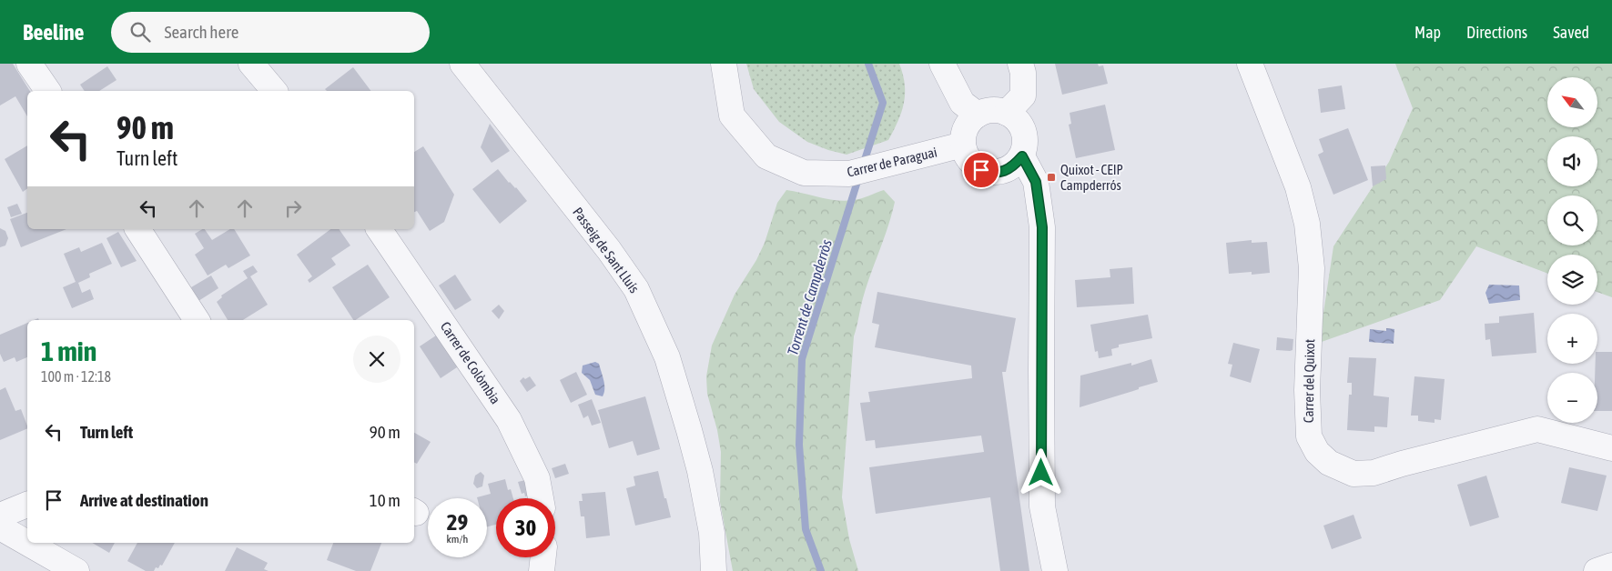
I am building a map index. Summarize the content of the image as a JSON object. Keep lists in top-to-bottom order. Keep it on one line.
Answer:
{"streets":{"street":["Carrer de Paraguai","Passeig de Sant Lluís","Carrer de Colòmbia","Carrer del Quixot"]},"water":["Torrent de Campderròs"],"places":{"transit":["Quixot - CEIP Campderrós"]},"north":"top left","page":{"header":"Beeline","search":"Search here","nav":["Map","Directions","Saved"],"map_buttons":["+","−"],"turn":["90 m","Turn left"],"heading":["1 min","100 m · 12:18"],"list":[{"name":"Turn left","value":"90 m"},{"name":"Arrive at destination","value":"10 m"}],"speed":"29 km/h","limit":"30"}}
